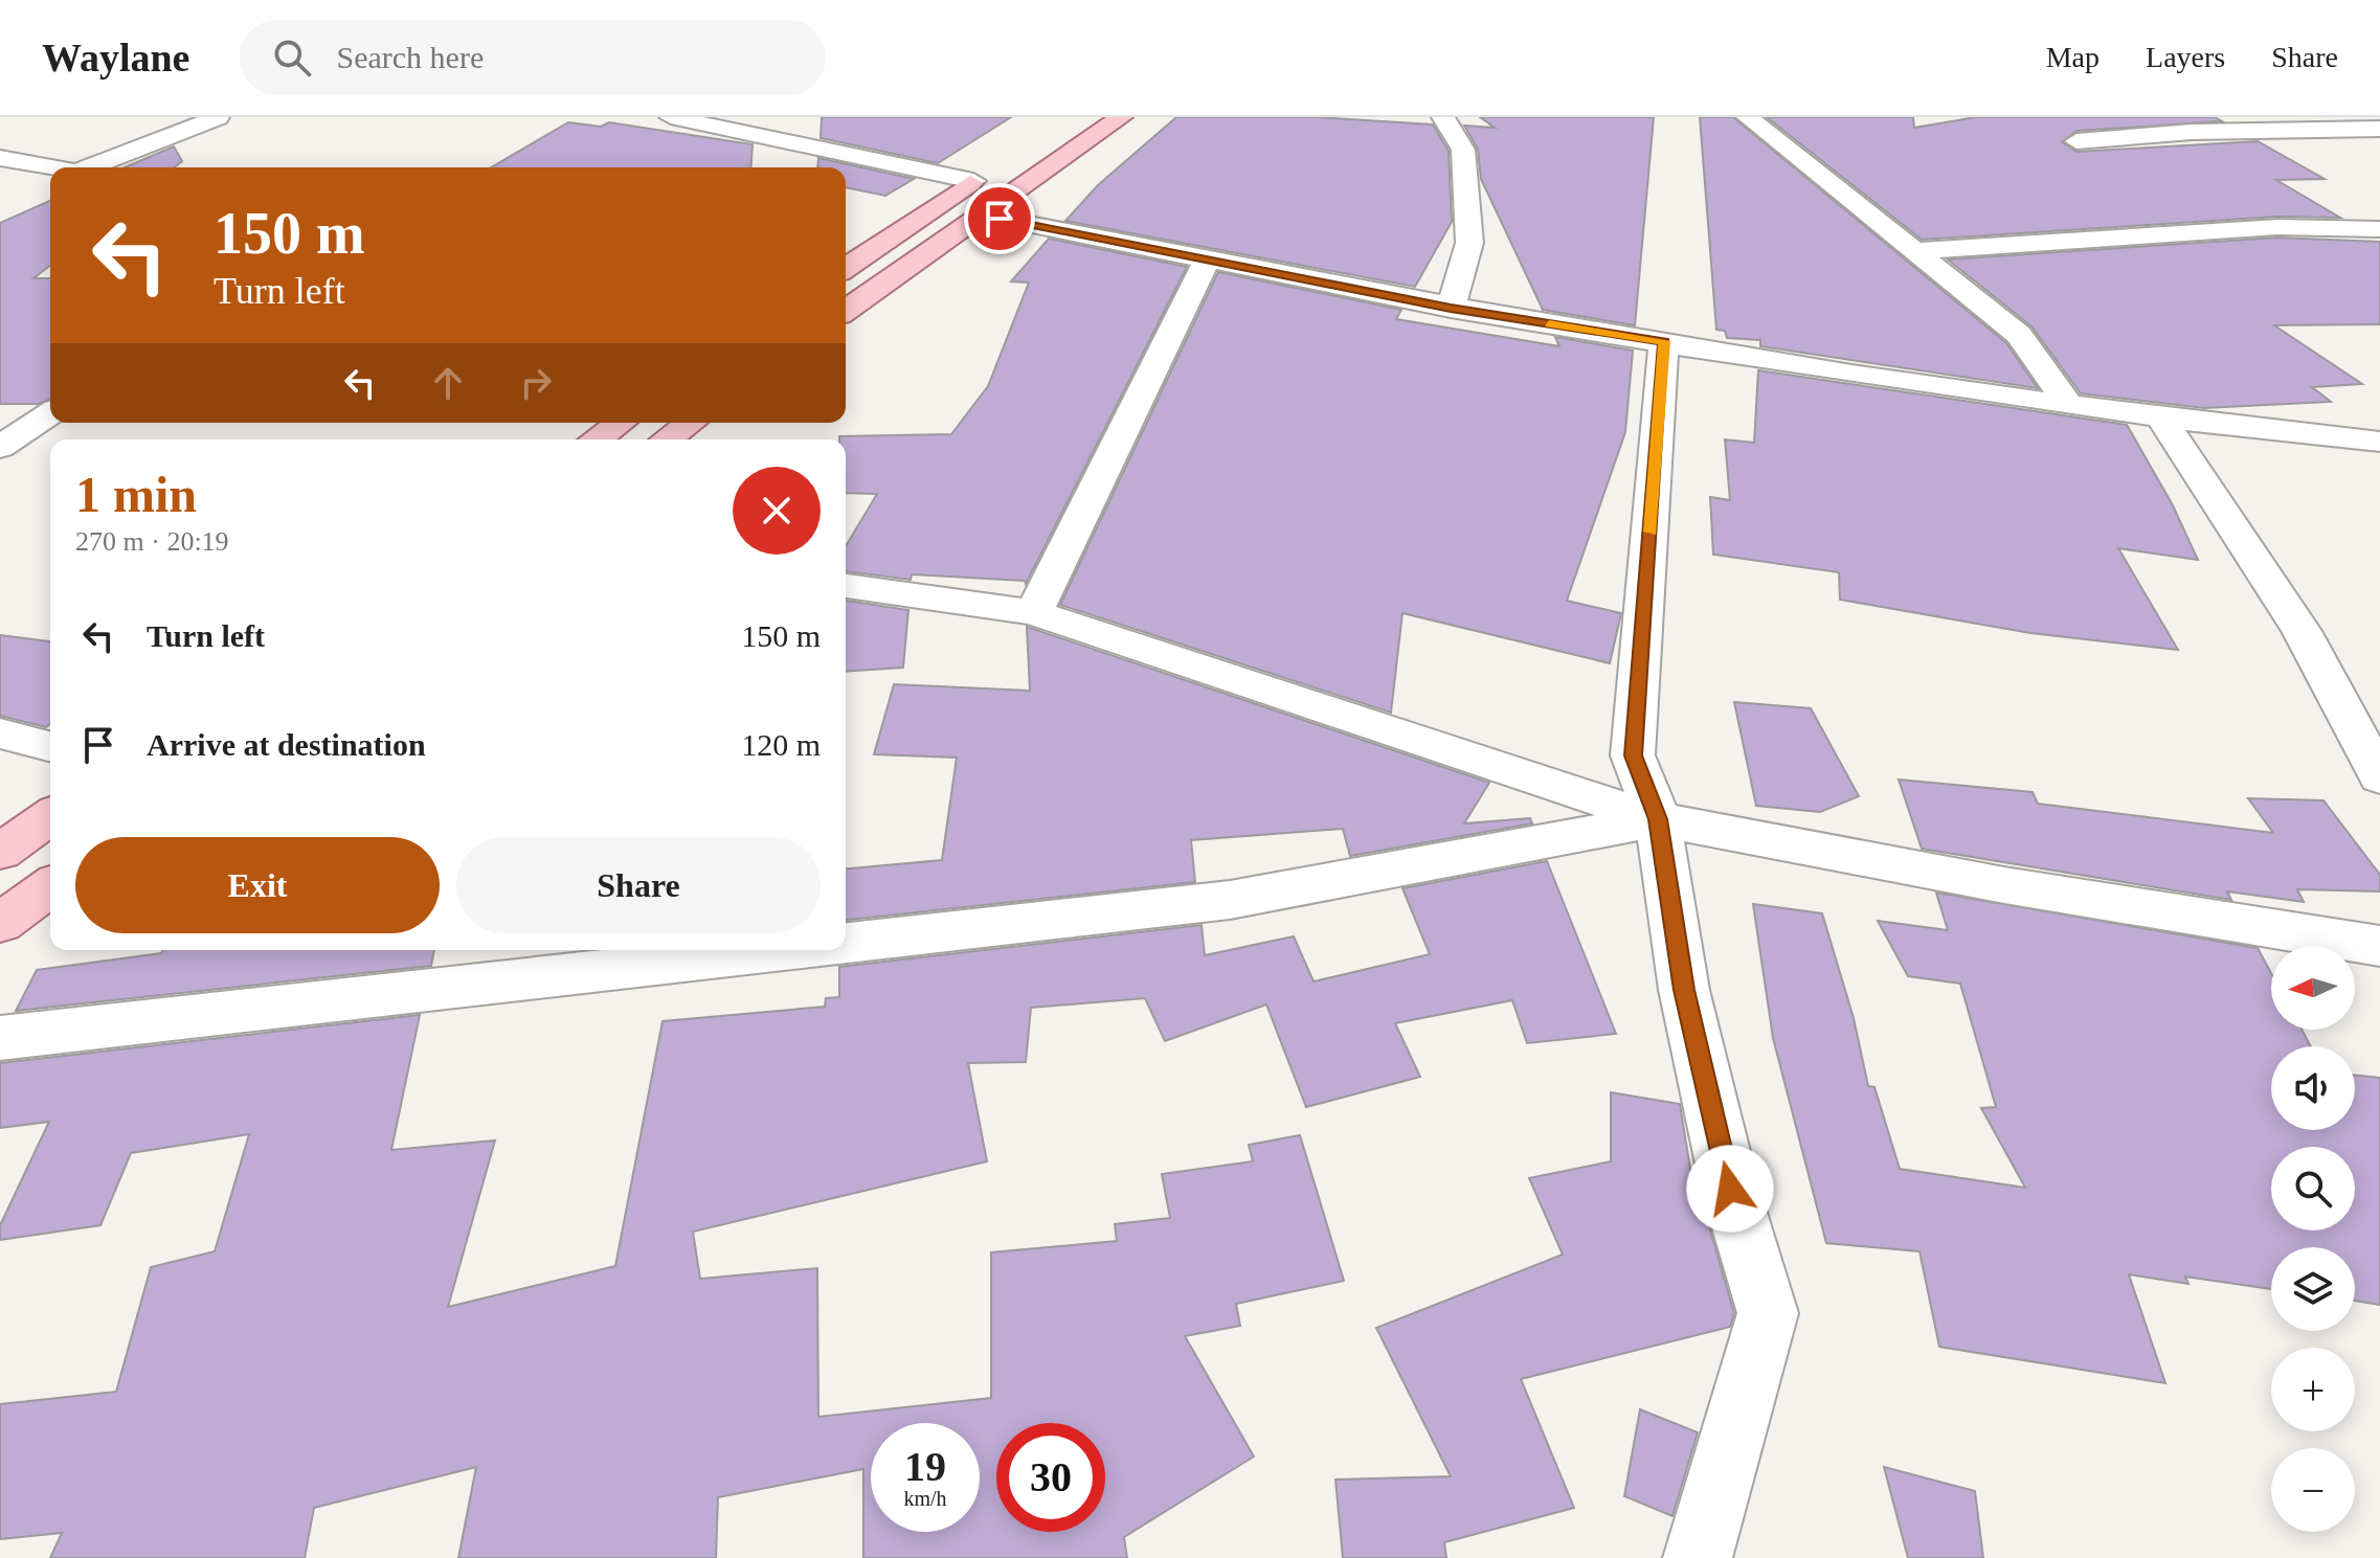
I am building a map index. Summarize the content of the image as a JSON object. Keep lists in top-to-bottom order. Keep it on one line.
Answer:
{"north":"left","page":{"header":"Waylane","search":"Search here","nav":["Map","Layers","Share"],"turn":["150 m","Turn left"],"heading":["1 min","270 m · 20:19"],"list":[{"name":"Turn left","value":"150 m"},{"name":"Arrive at destination","value":"120 m"}],"buttons":["Exit","Share"],"map_buttons":["+","−"],"speed":"19 km/h","limit":"30"}}
